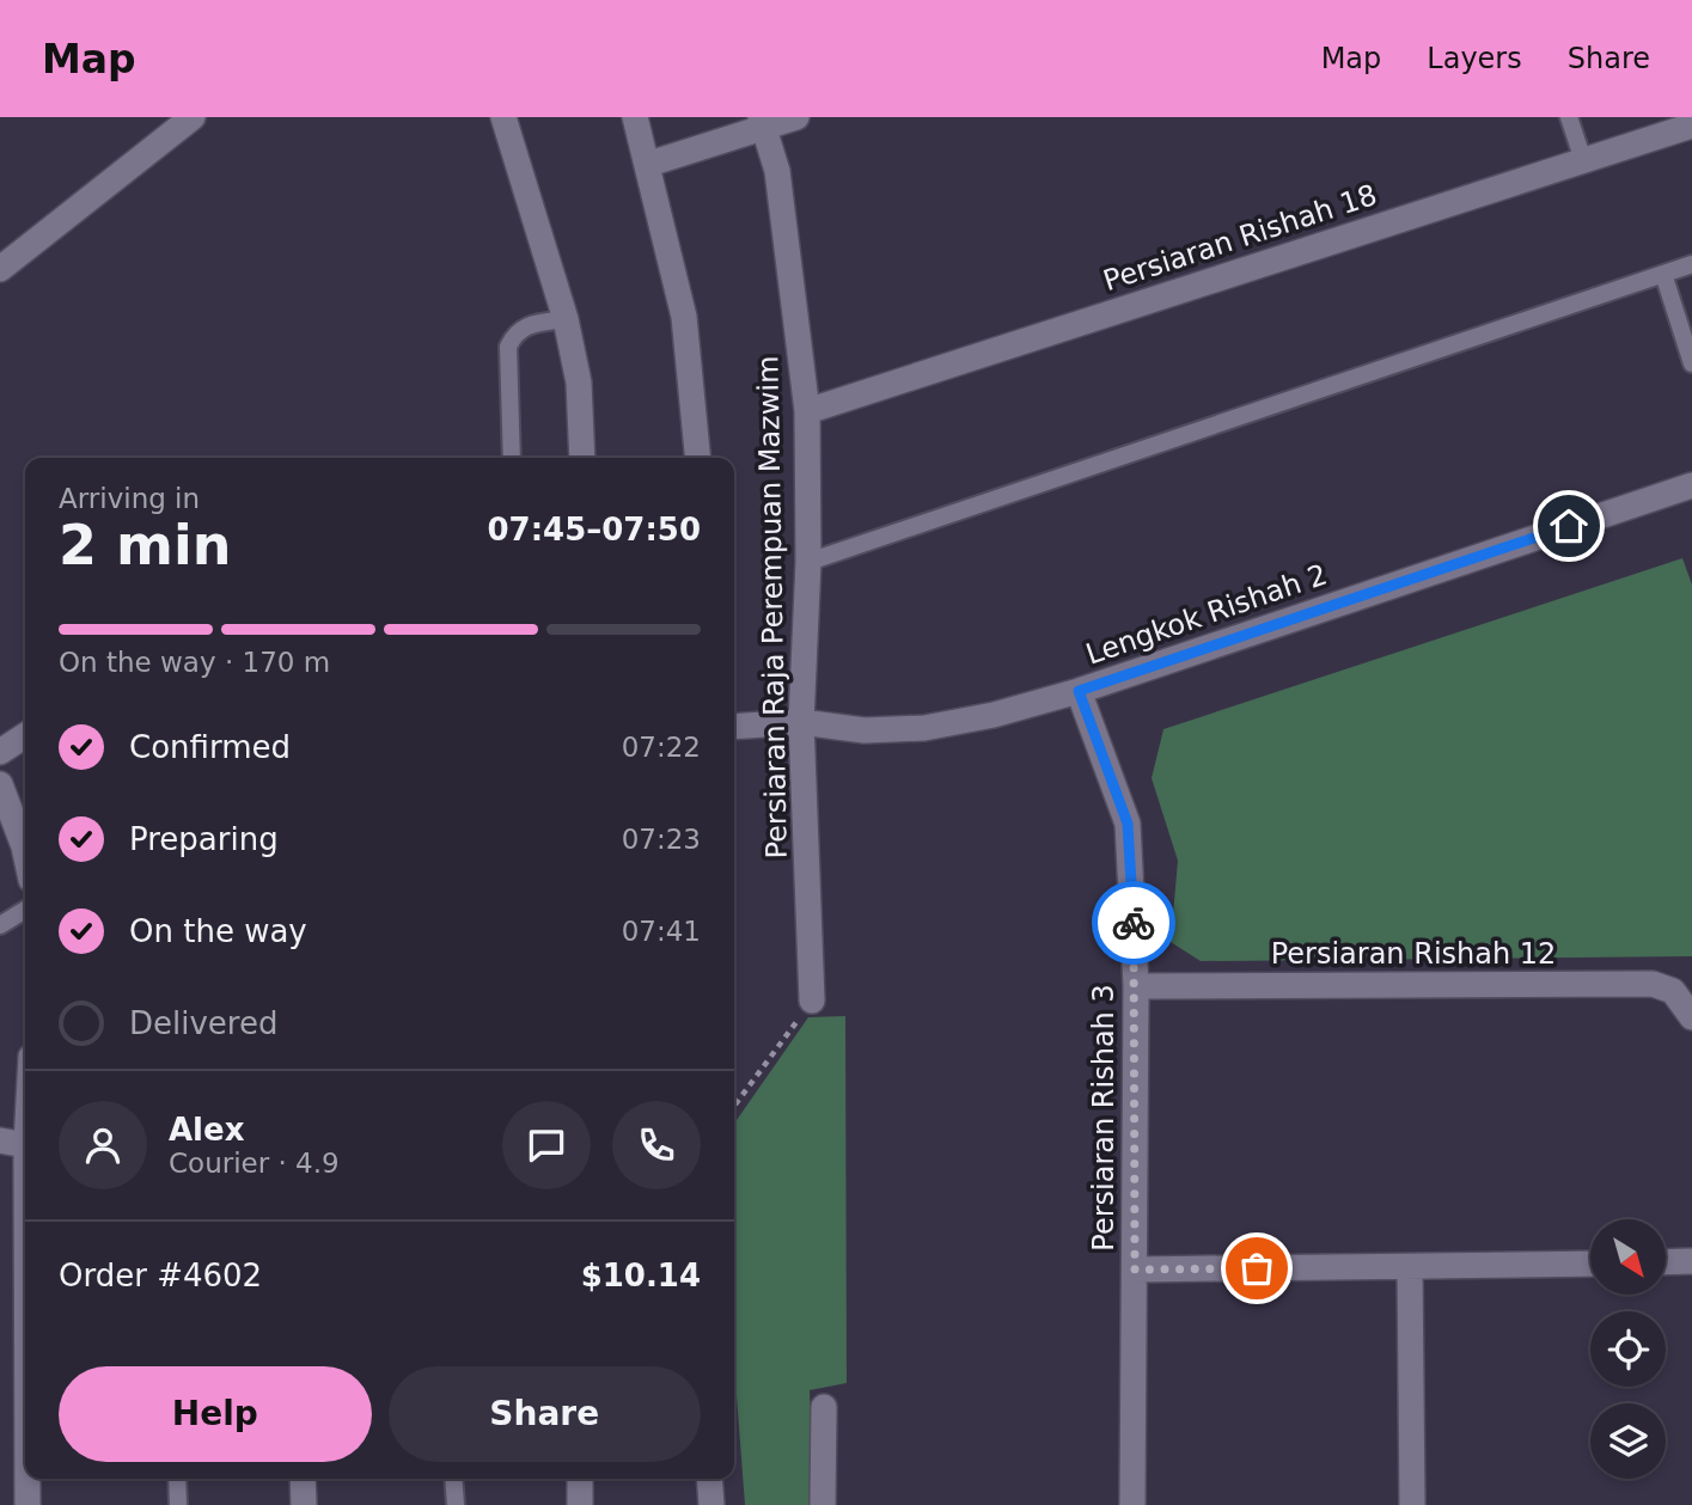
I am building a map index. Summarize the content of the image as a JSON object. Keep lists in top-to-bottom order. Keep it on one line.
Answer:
{"streets":{"street":["Persiaran Rishah 18","Persiaran Raja Perempuan Mazwim","Lengkok Rishah 2","Persiaran Rishah 12","Persiaran Rishah 3"]},"crossings":[["Persiaran Rishah 18","Persiaran Raja Perempuan Mazwim"],["Persiaran Raja Perempuan Mazwim","Lengkok Rishah 2"],["Lengkok Rishah 2","Persiaran Rishah 3"],["Persiaran Rishah 12","Persiaran Rishah 3"]],"north":"bottom right","page":{"header":"Map","nav":["Map","Layers","Share"],"heading":["2 min","Arriving in","07:45–07:50"],"panel":["Alex","Courier · 4.9","Order #4602","$10.14"],"bar":"On the way · 170 m","list":[["Confirmed","07:22"],["Preparing","07:23"],["On the way","07:41"],"Delivered"],"buttons":["Help","Share"]}}
